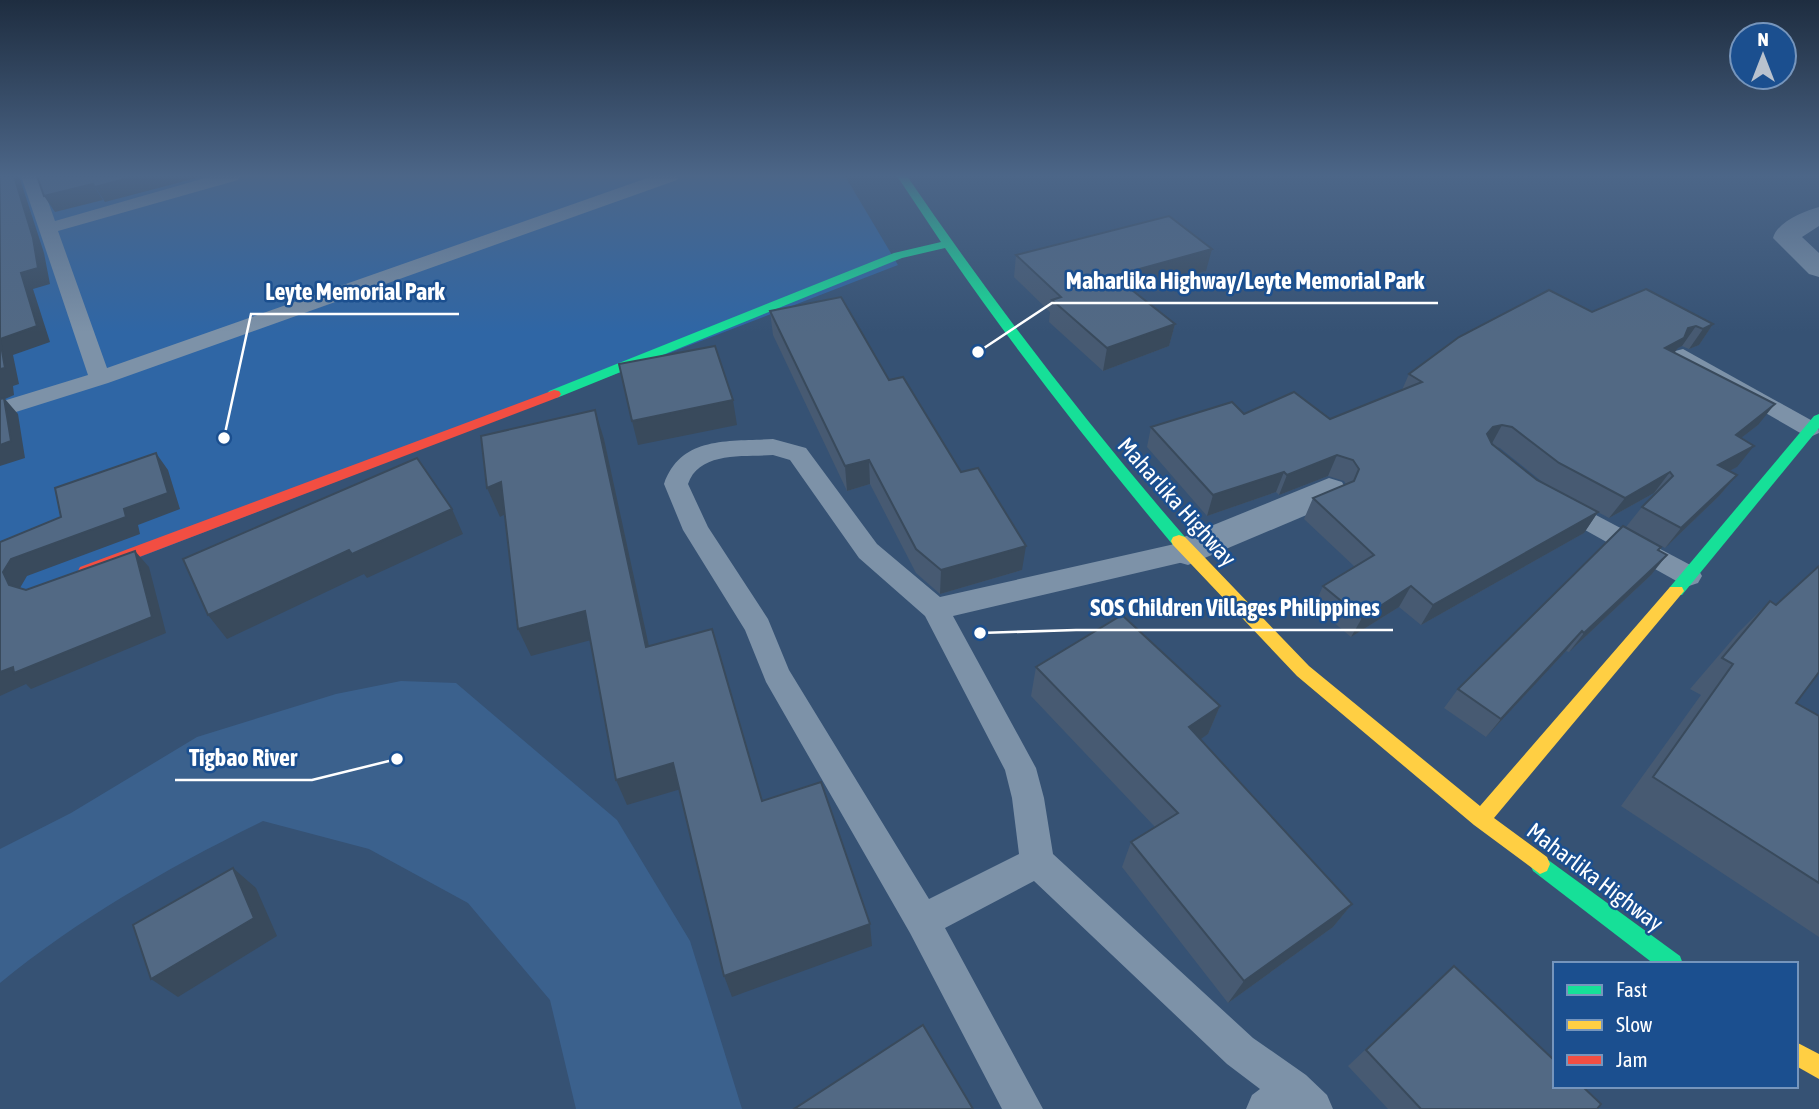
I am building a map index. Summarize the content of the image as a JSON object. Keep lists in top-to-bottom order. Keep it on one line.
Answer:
{"streets":{"main road":["Maharlika Highway"]},"places":["Maharlika Highway/Leyte Memorial Park","Leyte Memorial Park","SOS Children Villages Philippines","Tigbao River"],"legend":["Fast","Slow","Jam"],"north":"top"}
